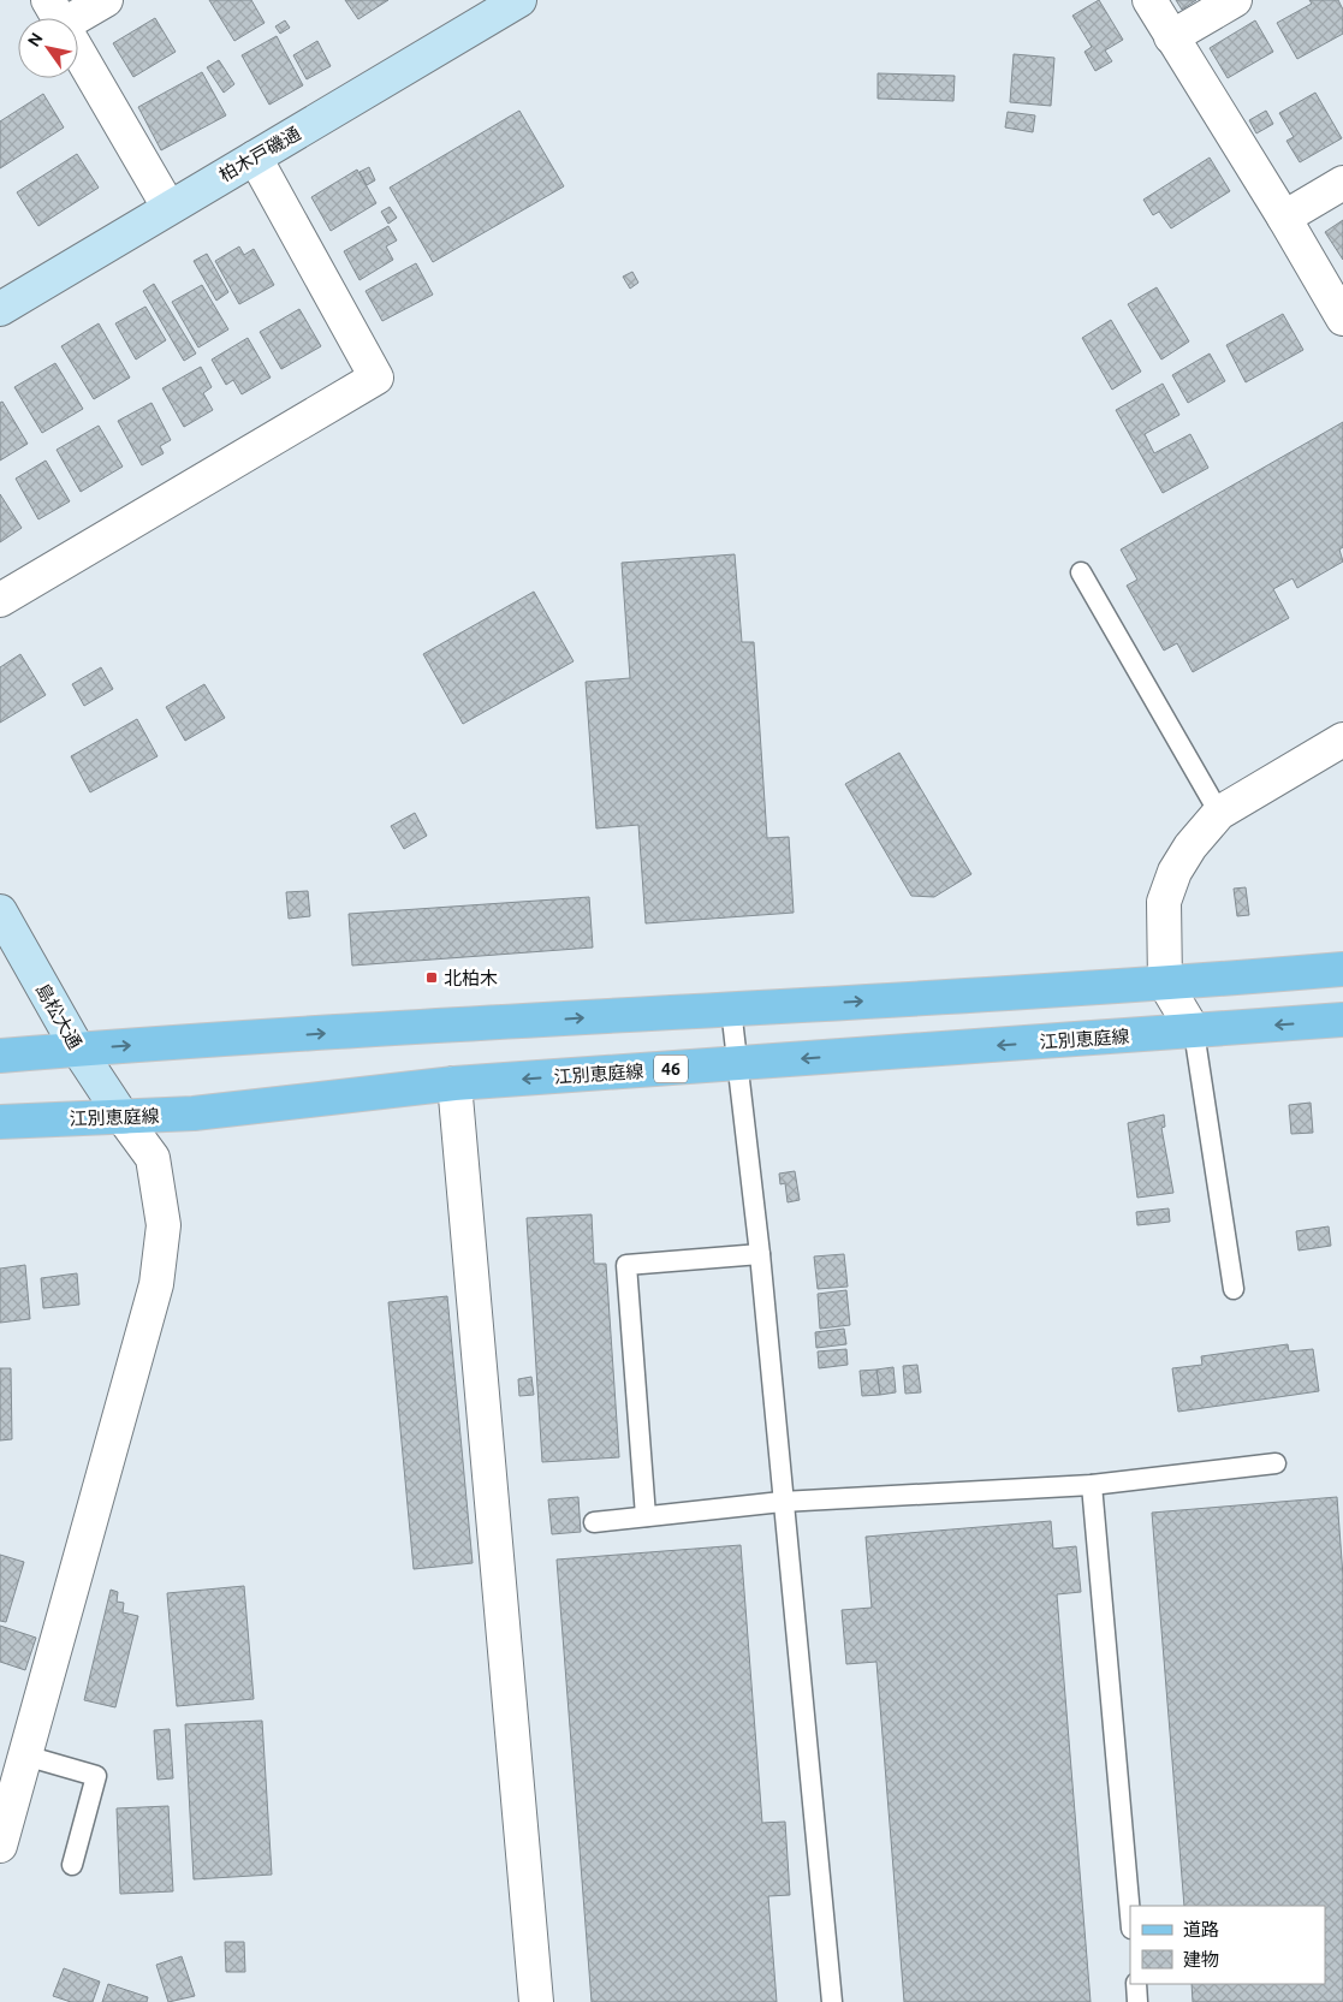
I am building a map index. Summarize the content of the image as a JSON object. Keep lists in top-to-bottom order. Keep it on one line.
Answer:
{"streets":{"main road":["江別恵庭線","46"],"street":["柏木戸磯通","島松大通"]},"crossings":[["島松大通","江別恵庭線"]],"places":{"transit":["北柏木"]},"legend":["道路","建物"],"north":"top left"}
